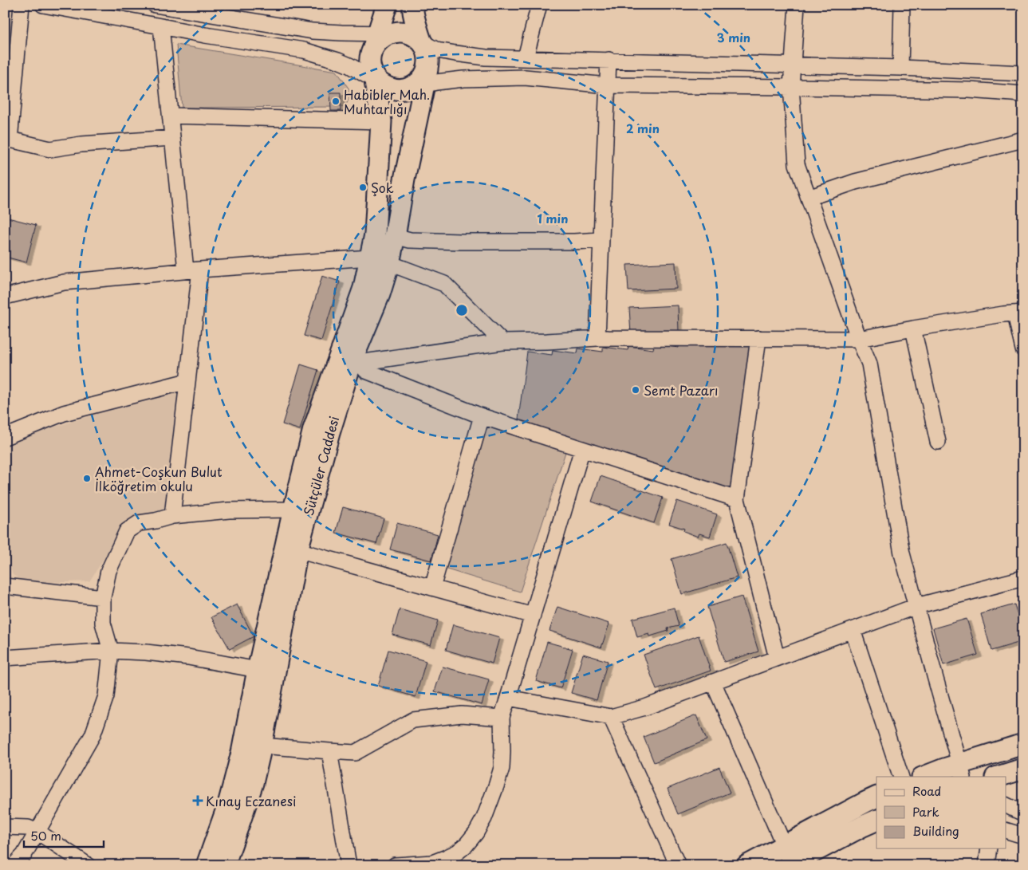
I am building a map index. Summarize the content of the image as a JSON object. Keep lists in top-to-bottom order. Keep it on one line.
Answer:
{"streets":{"main road":["Sütçüler Caddesi"]},"places":{"other":["Habibler Mah. Muhtarlığı","Şok","Semt Pazarı","Ahmet-Coşkun Bulut İlköğretim okulu"],"health":["Kınay Eczanesi"]},"legend":["Road","Park","Building"],"scale_bar":"50 m","rings":["3 min","2 min","1 min"]}
